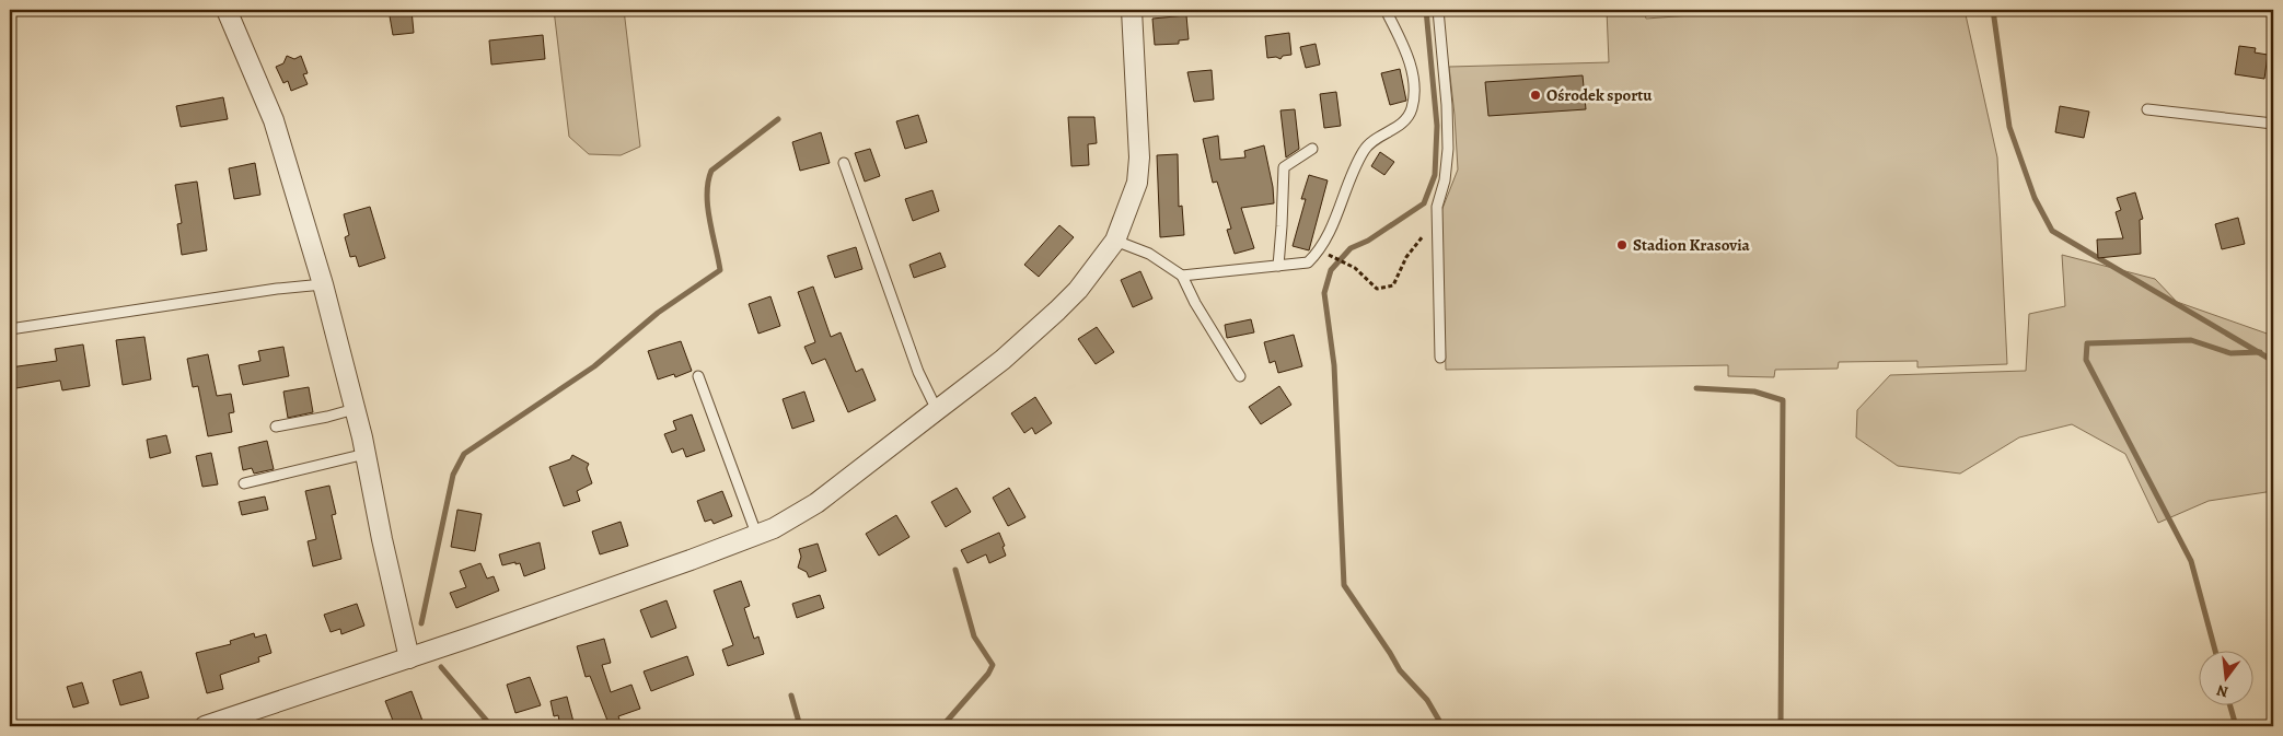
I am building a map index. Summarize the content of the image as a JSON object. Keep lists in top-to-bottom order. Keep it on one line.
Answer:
{"places":["Ośrodek sportu","Stadion Krasovia"],"north":"bottom"}
